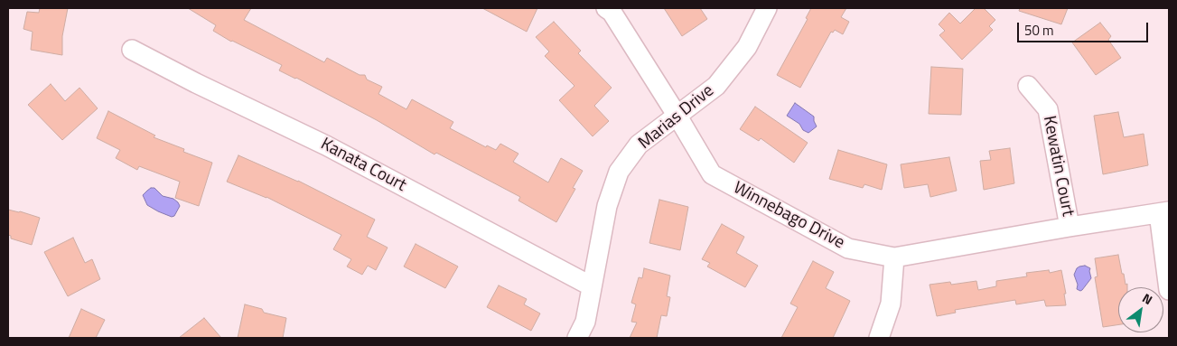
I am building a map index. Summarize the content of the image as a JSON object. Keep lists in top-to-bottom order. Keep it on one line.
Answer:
{"streets":{"street":["Marias Drive","Kanata Court","Kewatin Court","Winnebago Drive"]},"crossings":[["Marias Drive","Kanata Court"],["Marias Drive","Winnebago Drive"],["Kewatin Court","Winnebago Drive"]],"scale_bar":"50 m","north":"top right"}
